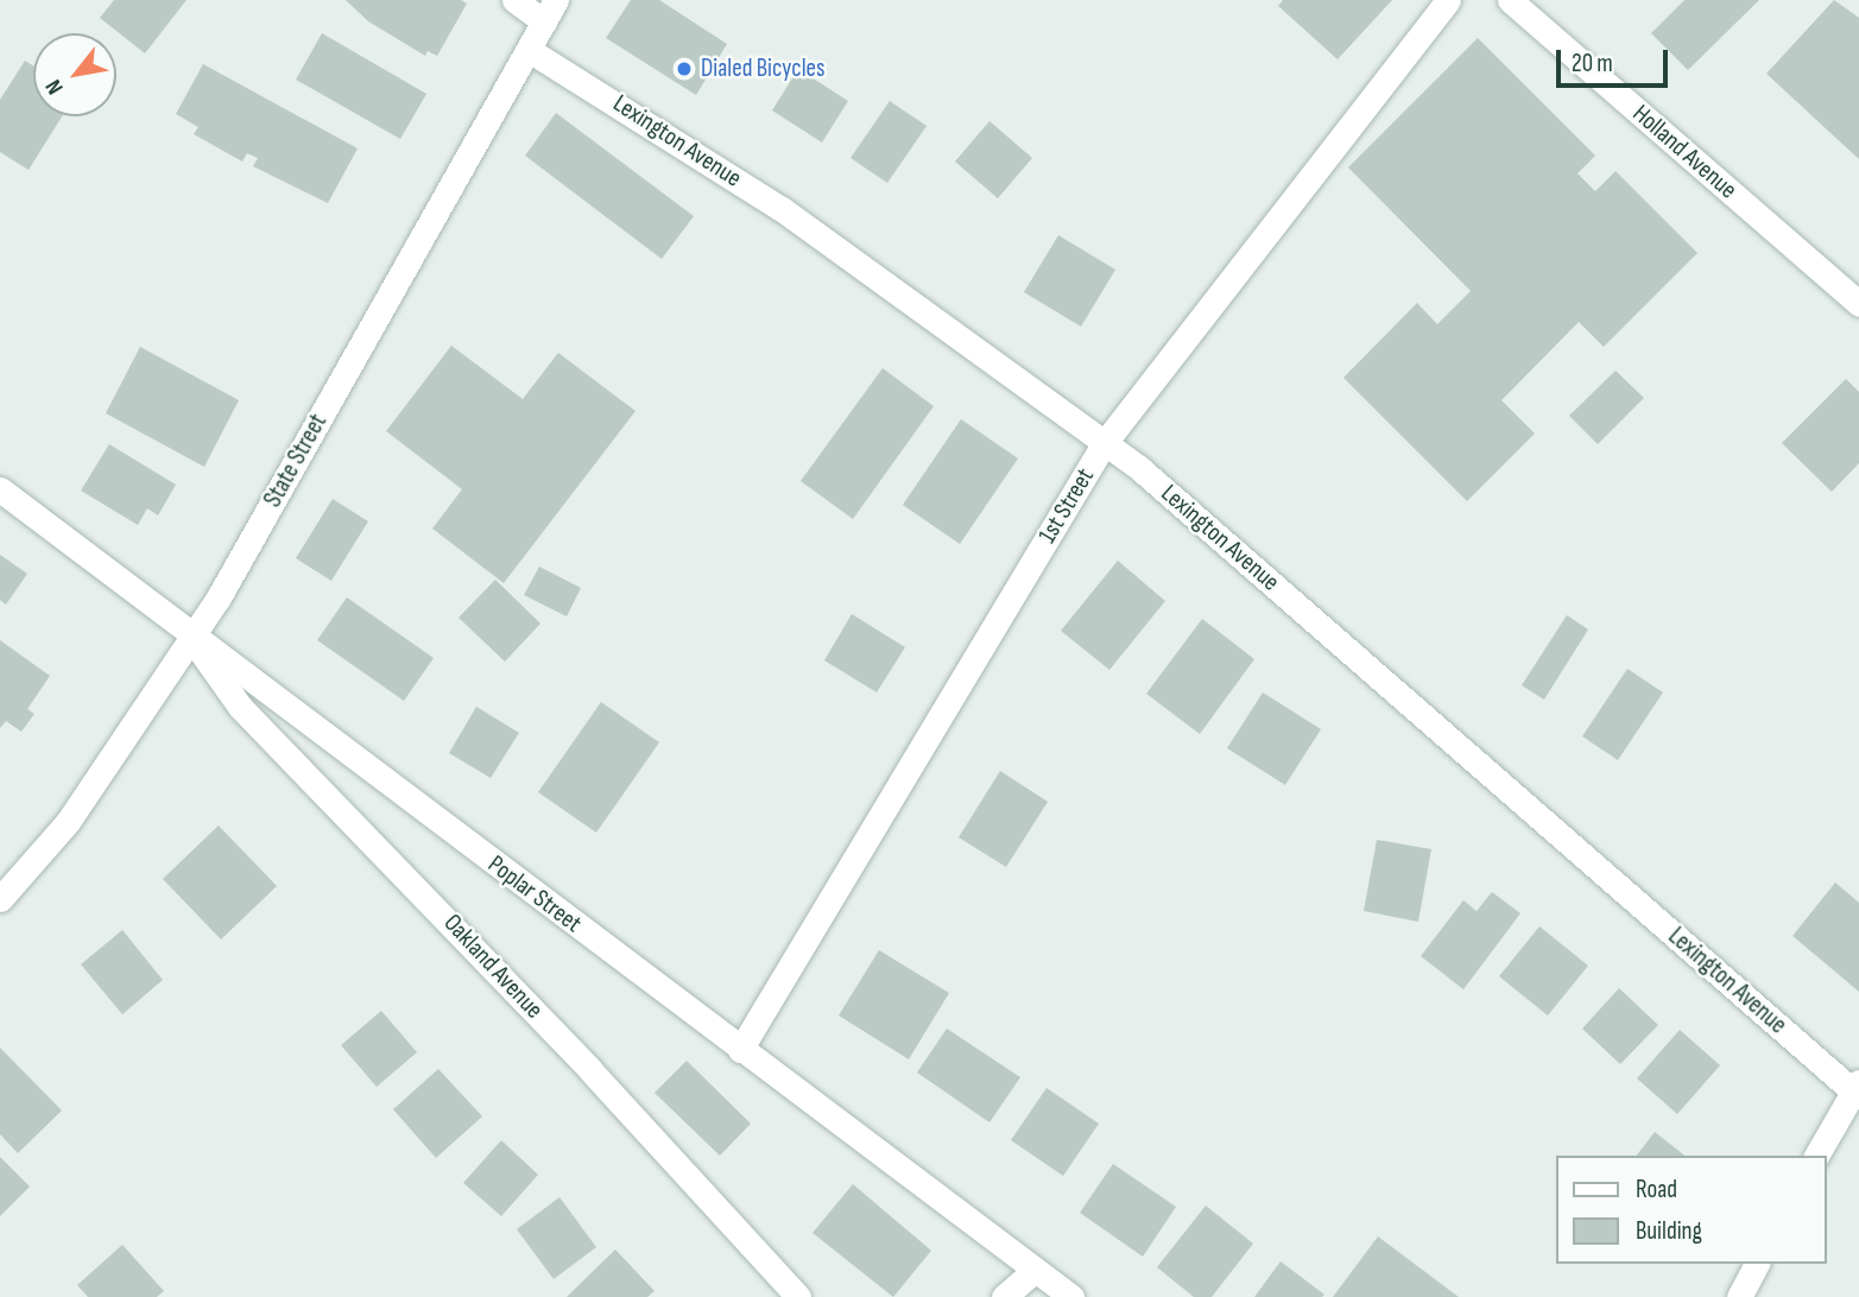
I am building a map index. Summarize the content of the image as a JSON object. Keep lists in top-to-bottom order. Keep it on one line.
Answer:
{"streets":{"street":["Lexington Avenue","Holland Avenue","State Street","1st Street","Poplar Street","Oakland Avenue"]},"crossings":[["Lexington Avenue","State Street"],["Lexington Avenue","1st Street"],["State Street","Poplar Street"],["State Street","Oakland Avenue"],["1st Street","Poplar Street"],["Poplar Street","Oakland Avenue"]],"places":["Dialed Bicycles"],"legend":["Road","Building"],"scale_bar":"20 m","north":"bottom left"}
